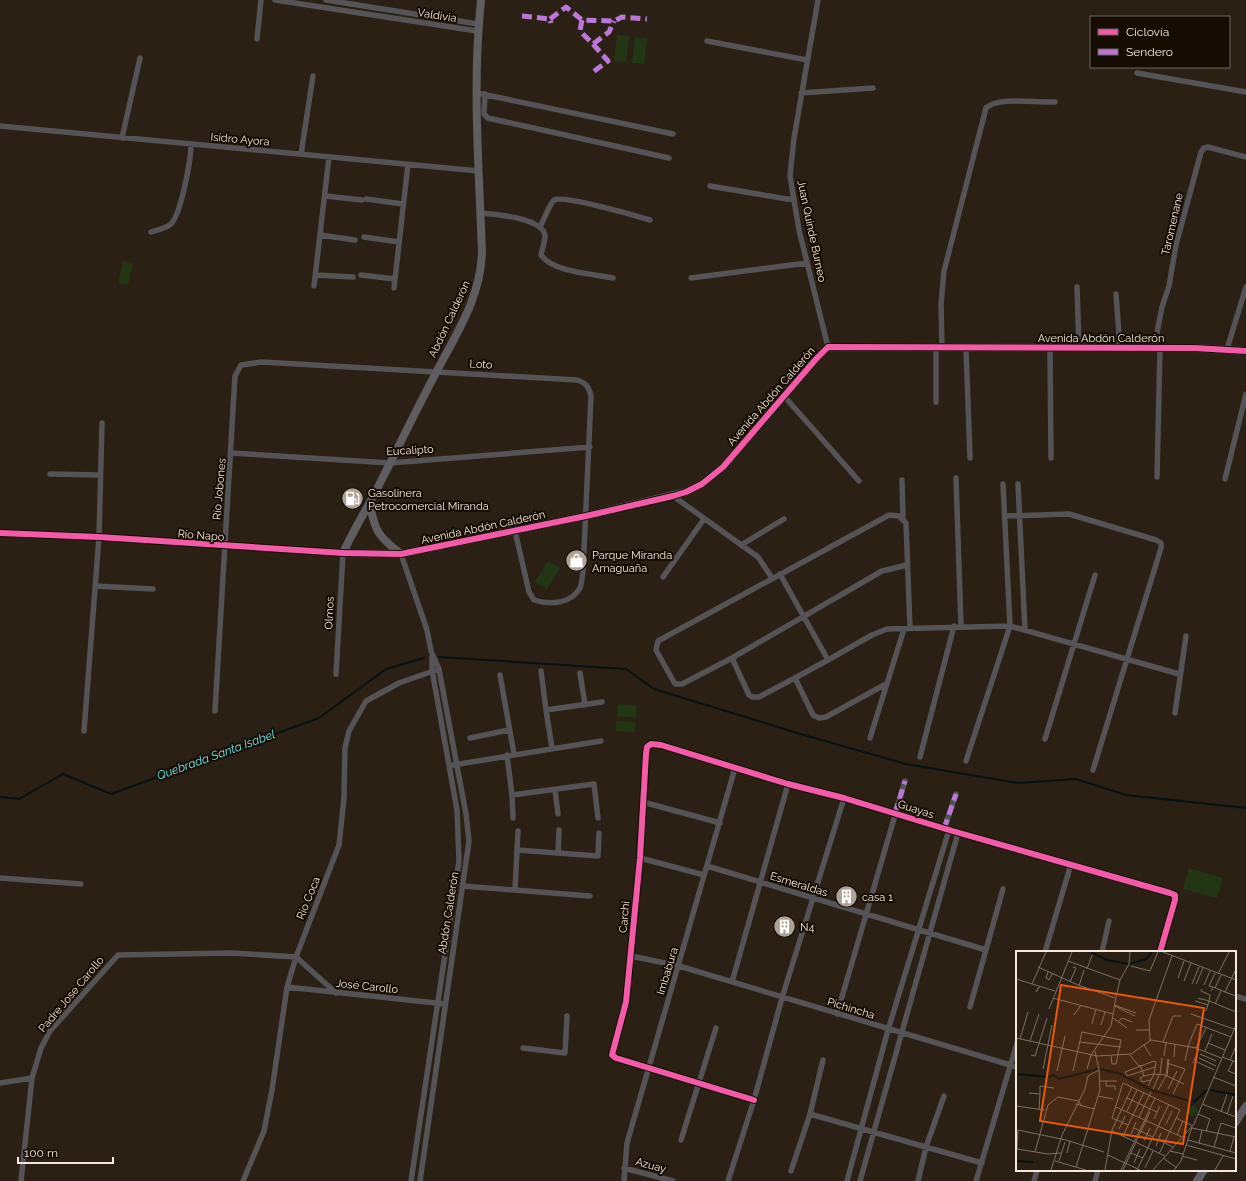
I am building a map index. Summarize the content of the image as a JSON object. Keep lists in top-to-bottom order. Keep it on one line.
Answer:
{"streets":{"street":["Valdivia","Isidro Ayora","Taromenane","Juan Quinde Burneo","Abdón Calderón","Avenida Abdón Calderón","Loto","Eucalipto","Río Jobones","Río Napo","Olmos","Guayas","Esmeraldas","Río Coca","Carchi","Imbabura","José Carollo","Padre Jose Carollo","Pichincha","Azuay"]},"crossings":[["Valdivia","Abdón Calderón"],["Isidro Ayora","Abdón Calderón"],["Taromenane","Avenida Abdón Calderón"],["Juan Quinde Burneo","Avenida Abdón Calderón"],["Abdón Calderón","Avenida Abdón Calderón"],["Abdón Calderón","Loto"],["Abdón Calderón","Eucalipto"],["Abdón Calderón","Río Napo"],["Abdón Calderón","Olmos"],["Abdón Calderón","Río Coca"],["Abdón Calderón","José Carollo"],["Avenida Abdón Calderón","Loto"],["Avenida Abdón Calderón","Río Napo"],["Loto","Eucalipto"],["Loto","Río Jobones"],["Eucalipto","Río Jobones"],["Río Jobones","Río Napo"],["Río Napo","Olmos"],["Guayas","Carchi"],["Guayas","Imbabura"],["Esmeraldas","Imbabura"],["Río Coca","José Carollo"],["Río Coca","Padre Jose Carollo"],["Carchi","Imbabura"],["Carchi","Pichincha"],["Imbabura","Pichincha"],["Imbabura","Azuay"]],"water":["Quebrada Santa Isabel"],"places":{"fuel station":["Gasolinera Petrocomercial Miranda"],"shop":["Parque Miranda Amaguaña"],"building":["casa 1","N4"]},"legend":["Ciclovía","Sendero"],"scale_bar":"100 m"}
